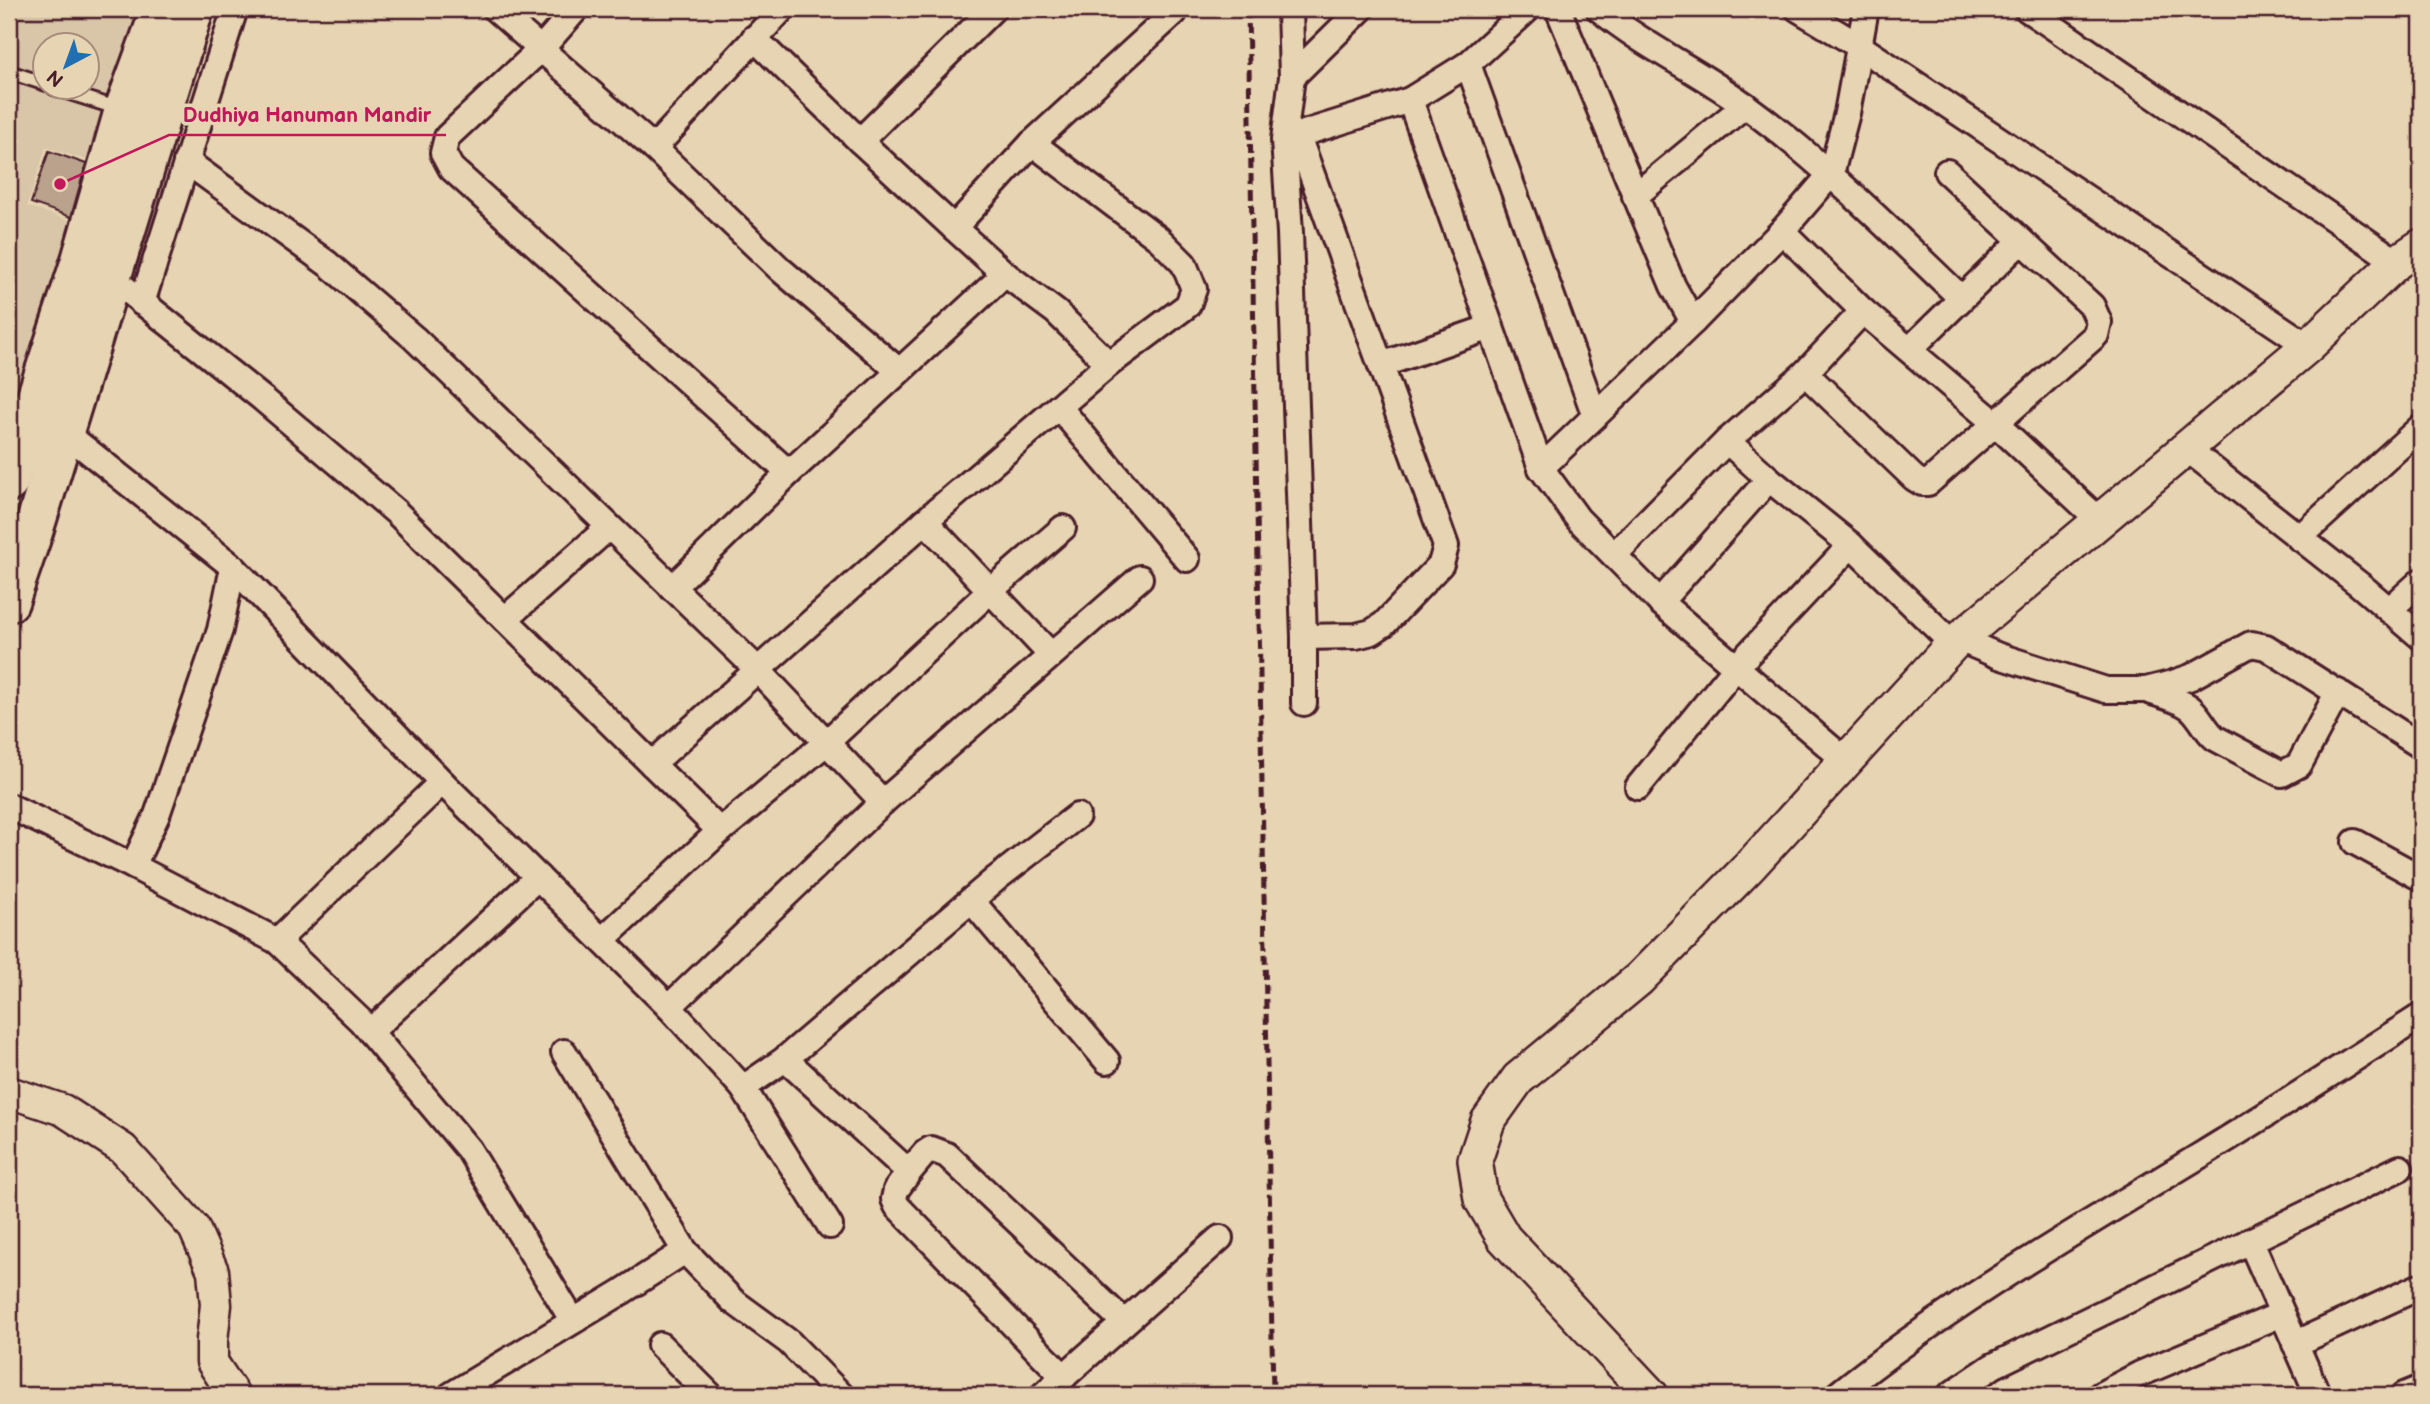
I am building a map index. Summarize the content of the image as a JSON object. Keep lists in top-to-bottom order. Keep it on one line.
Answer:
{"places":["Dudhiya Hanuman Mandir"],"north":"bottom left"}
